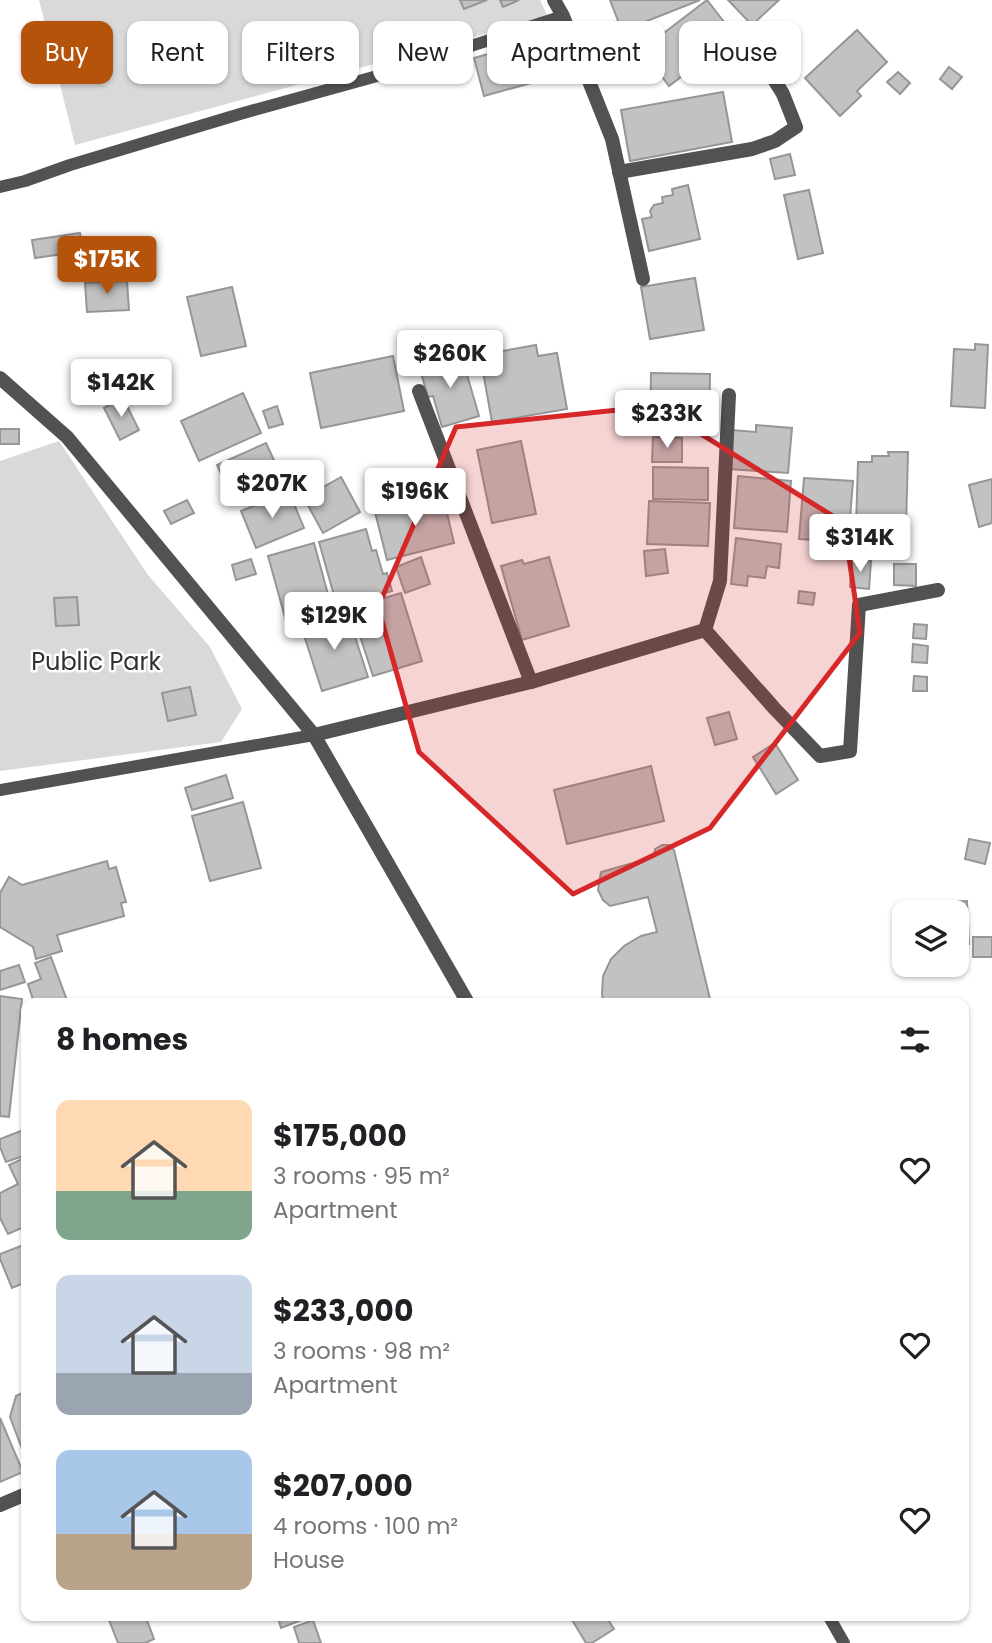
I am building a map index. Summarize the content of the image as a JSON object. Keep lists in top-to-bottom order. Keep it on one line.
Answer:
{"parks":["Public Park"],"page":{"chip":["Buy","Rent","Filters","New","Apartment","House"],"price":["$175K","$260K","$142K","$233K","$207K","$196K","$314K","$129K"],"heading":"8 homes","list":[{"name":"$175,000","note":"3 rooms · 95 m² · Apartment"},{"name":"$233,000","note":"3 rooms · 98 m² · Apartment"},{"name":"$207,000","note":"4 rooms · 100 m² · House"}]}}
